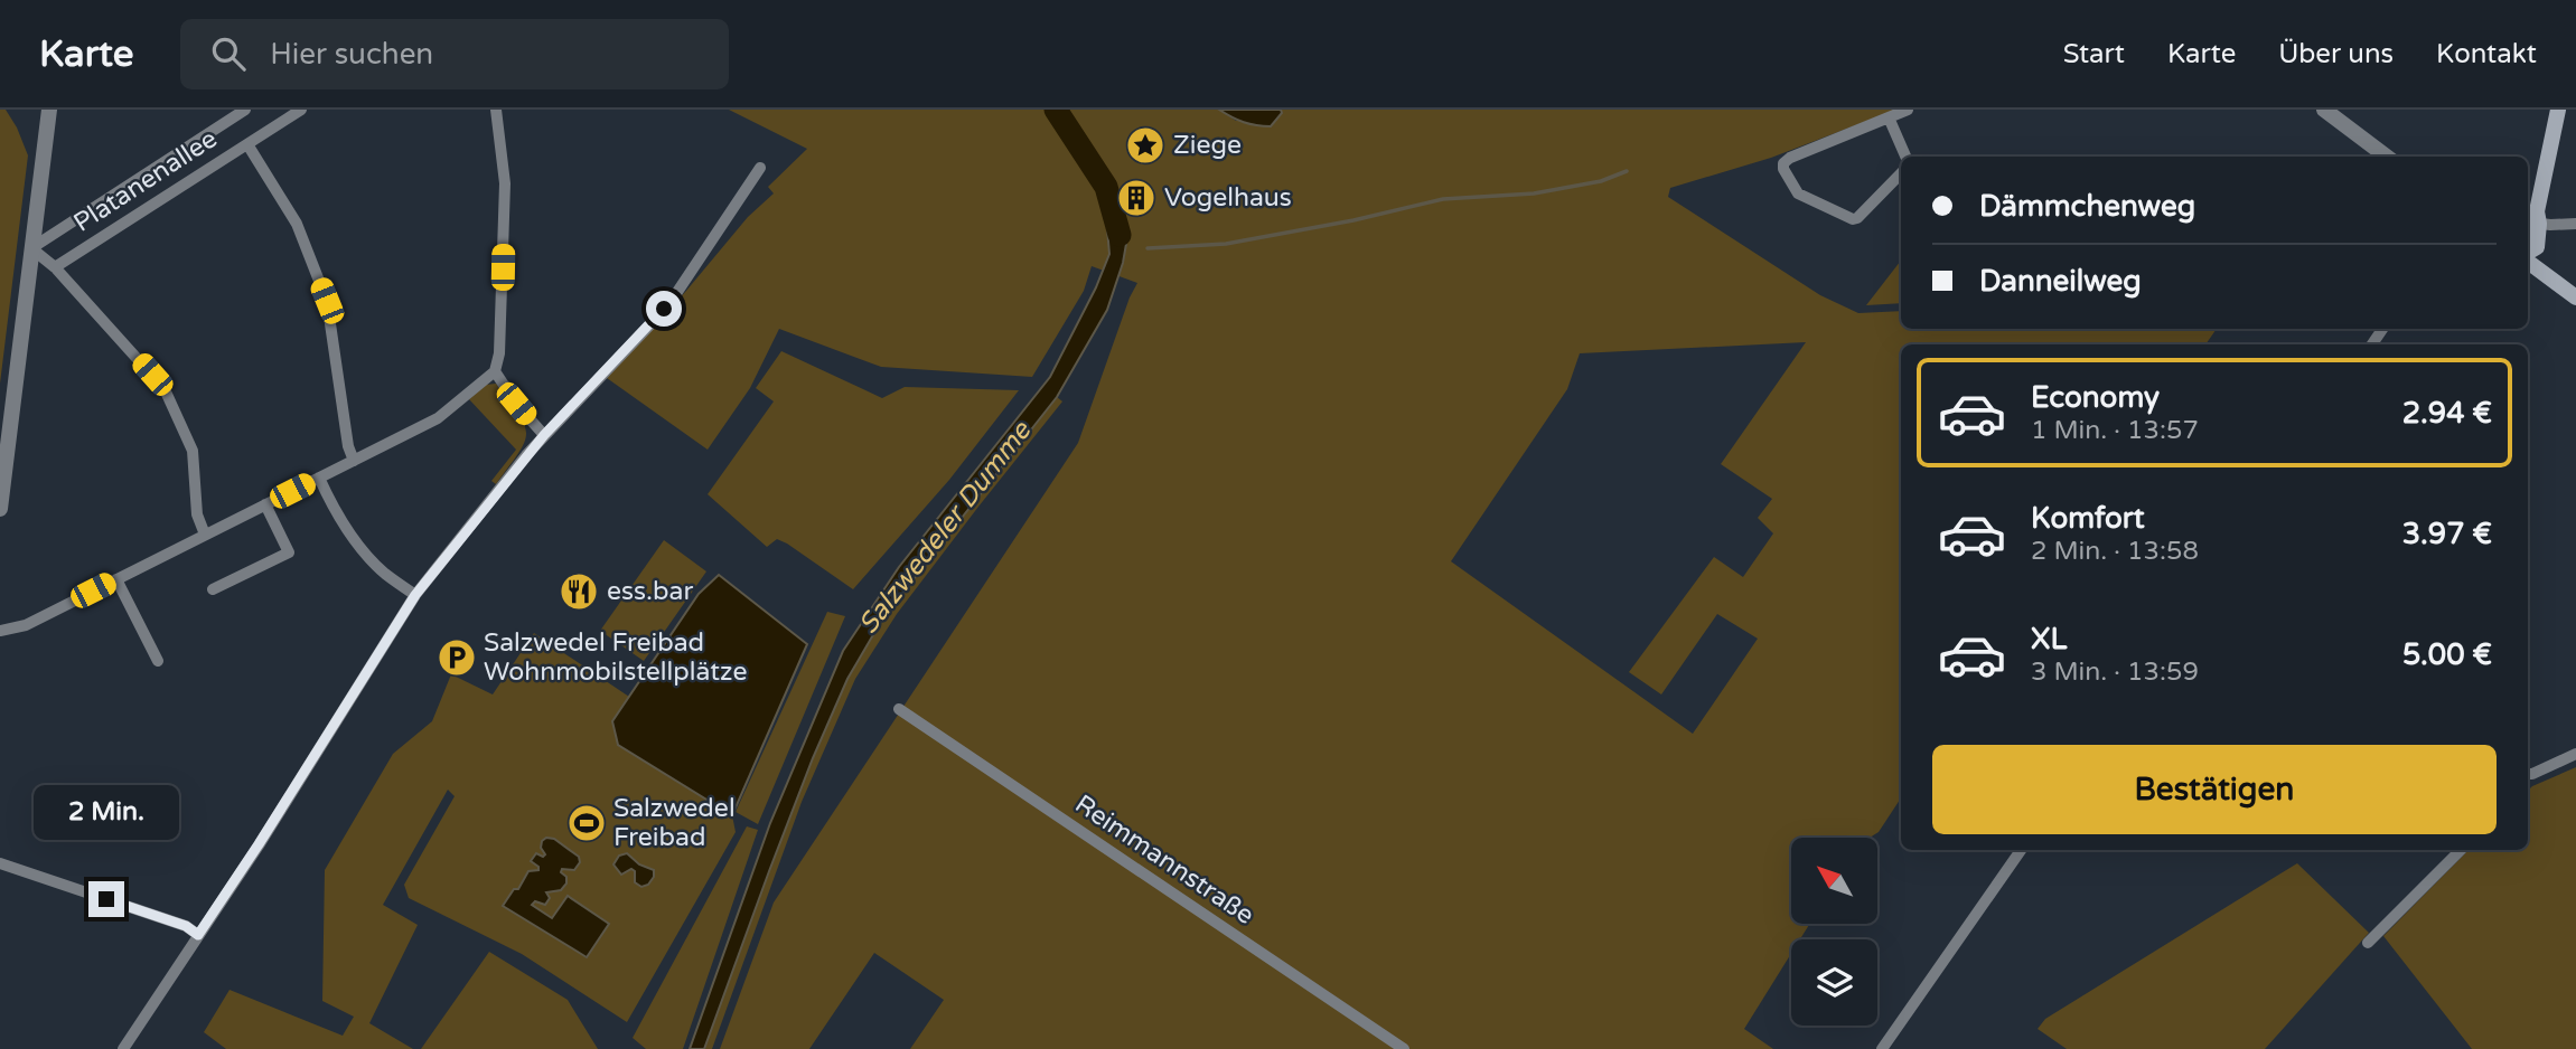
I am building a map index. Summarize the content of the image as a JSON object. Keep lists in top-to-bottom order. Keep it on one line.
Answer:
{"streets":{"street":["Platanenallee","Reimmannstraße"]},"water":["Salzwedeler Dumme"],"places":{"place":["Ziege"],"building":["Vogelhaus"],"restaurant":["ess.bar"],"parking":["Salzwedel Freibad Wohnmobilstellplätze"],"sports":["Salzwedel Freibad"]},"north":"top left","page":{"header":"Karte","search":"Hier suchen","nav":["Start","Karte","Über uns","Kontakt"],"banner":["Dämmchenweg","Danneilweg"],"list":[{"name":"Economy","note":"1 Min. · 13:57","value":"2.94 €"},{"name":"Komfort","note":"2 Min. · 13:58","value":"3.97 €"},{"name":"XL","note":"3 Min. · 13:59","value":"5.00 €"}],"buttons":"Bestätigen","bubble":"2 Min."}}
